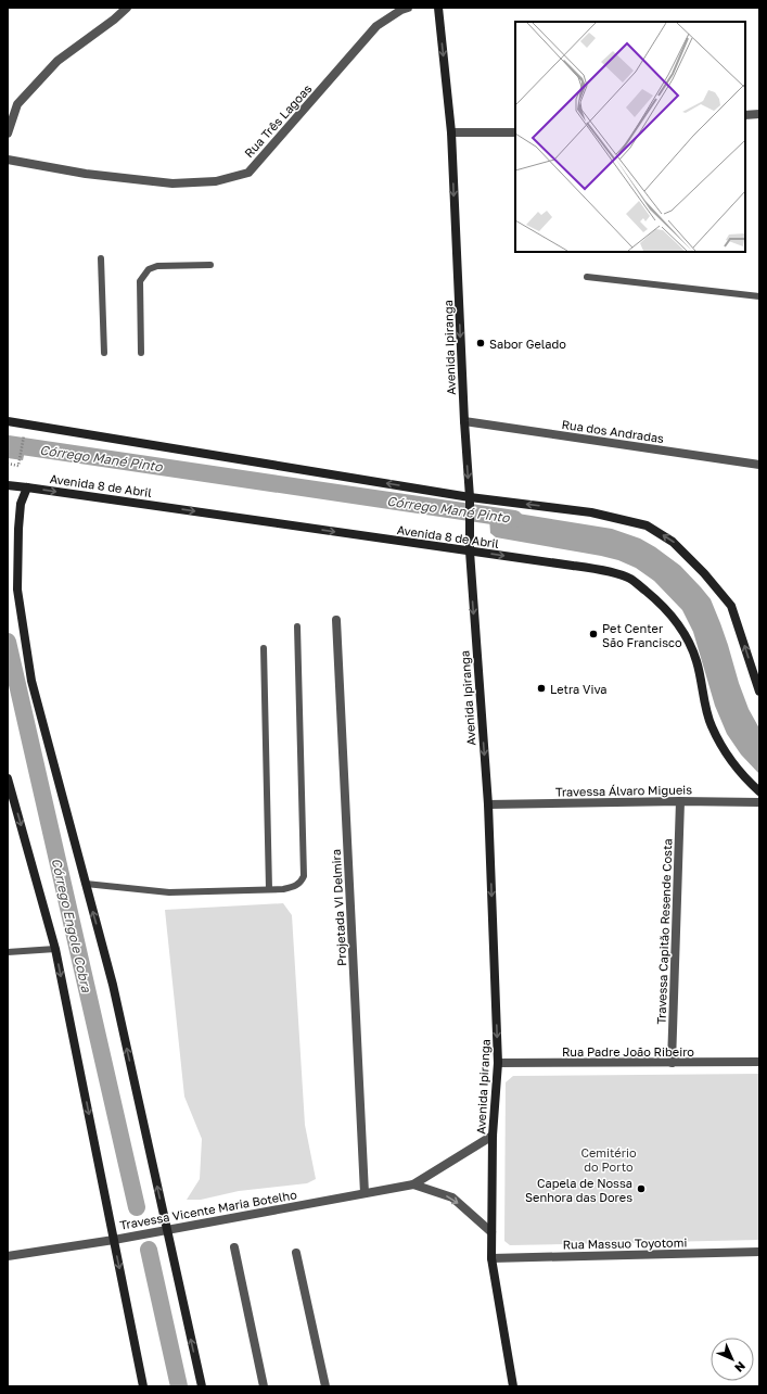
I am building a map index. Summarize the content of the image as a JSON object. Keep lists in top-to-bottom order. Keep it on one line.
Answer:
{"streets":{"street":["Rua Três Lagoas","Avenida Ipiranga","Rua dos Andradas","Avenida 8 de Abril","Travessa Álvaro Migueis","Projetada VI Delmira","Travessa Capitão Resende Costa","Rua Padre João Ribeiro","Travessa Vicente Maria Botelho","Rua Massuo Toyotomi"]},"crossings":[["Avenida Ipiranga","Rua dos Andradas"],["Avenida Ipiranga","Avenida 8 de Abril"],["Avenida Ipiranga","Travessa Álvaro Migueis"],["Avenida Ipiranga","Rua Padre João Ribeiro"],["Avenida Ipiranga","Travessa Vicente Maria Botelho"],["Avenida Ipiranga","Rua Massuo Toyotomi"],["Travessa Álvaro Migueis","Travessa Capitão Resende Costa"],["Projetada VI Delmira","Travessa Vicente Maria Botelho"],["Travessa Capitão Resende Costa","Rua Padre João Ribeiro"]],"one_way":["Avenida Ipiranga"],"water":["Córrego Mané Pinto","Córrego Engole Cobra"],"parks":["Cemitério do Porto"],"places":["Sabor Gelado","Pet Center São Francisco","Letra Viva","Capela de Nossa Senhora das Dores"],"north":"bottom right"}
